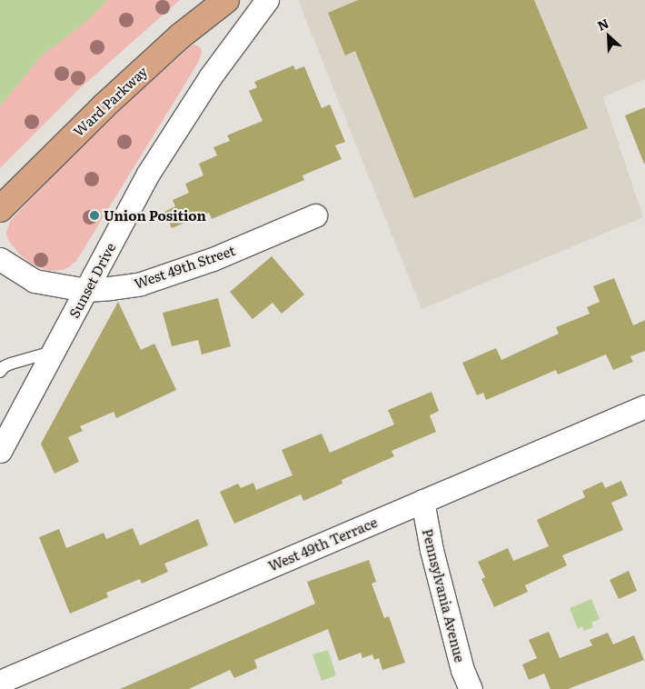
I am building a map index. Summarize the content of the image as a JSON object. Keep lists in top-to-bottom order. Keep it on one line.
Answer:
{"streets":{"highway":["Ward Parkway"],"street":["West 49th Street","Sunset Drive","West 49th Terrace","Pennsylvania Avenue"]},"crossings":[["West 49th Street","Sunset Drive"],["West 49th Terrace","Pennsylvania Avenue"]],"places":["Union Position"],"north":"top left"}
